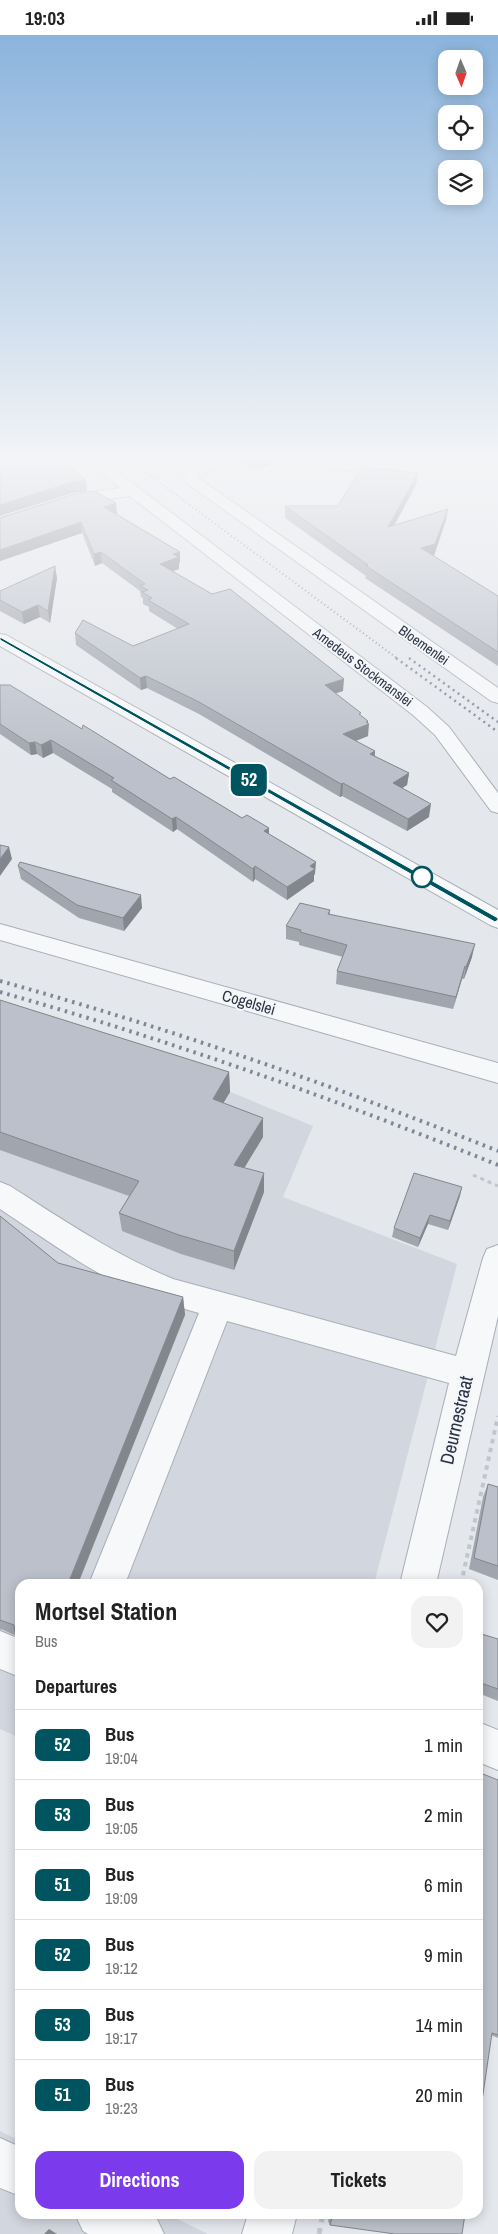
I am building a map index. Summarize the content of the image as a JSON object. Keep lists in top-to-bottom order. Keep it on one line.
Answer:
{"streets":{"street":["Bloemenlei","Amedeus Stockmanslei","Cogelslei","Deurnestraat"]},"lines":["bus line 52"],"north":"bottom","page":{"status":"19:03","on_map":"52","heading":[["Mortsel Station","Bus"],"Departures"],"list":[{"mark":"52","name":"Bus","note":"19:04","value":"1 min"},{"mark":"53","name":"Bus","note":"19:05","value":"2 min"},{"mark":"51","name":"Bus","note":"19:09","value":"6 min"},{"mark":"52","name":"Bus","note":"19:12","value":"9 min"},{"mark":"53","name":"Bus","note":"19:17","value":"14 min"},{"mark":"51","name":"Bus","note":"19:23","value":"20 min"}],"buttons":["Directions","Tickets"]}}
